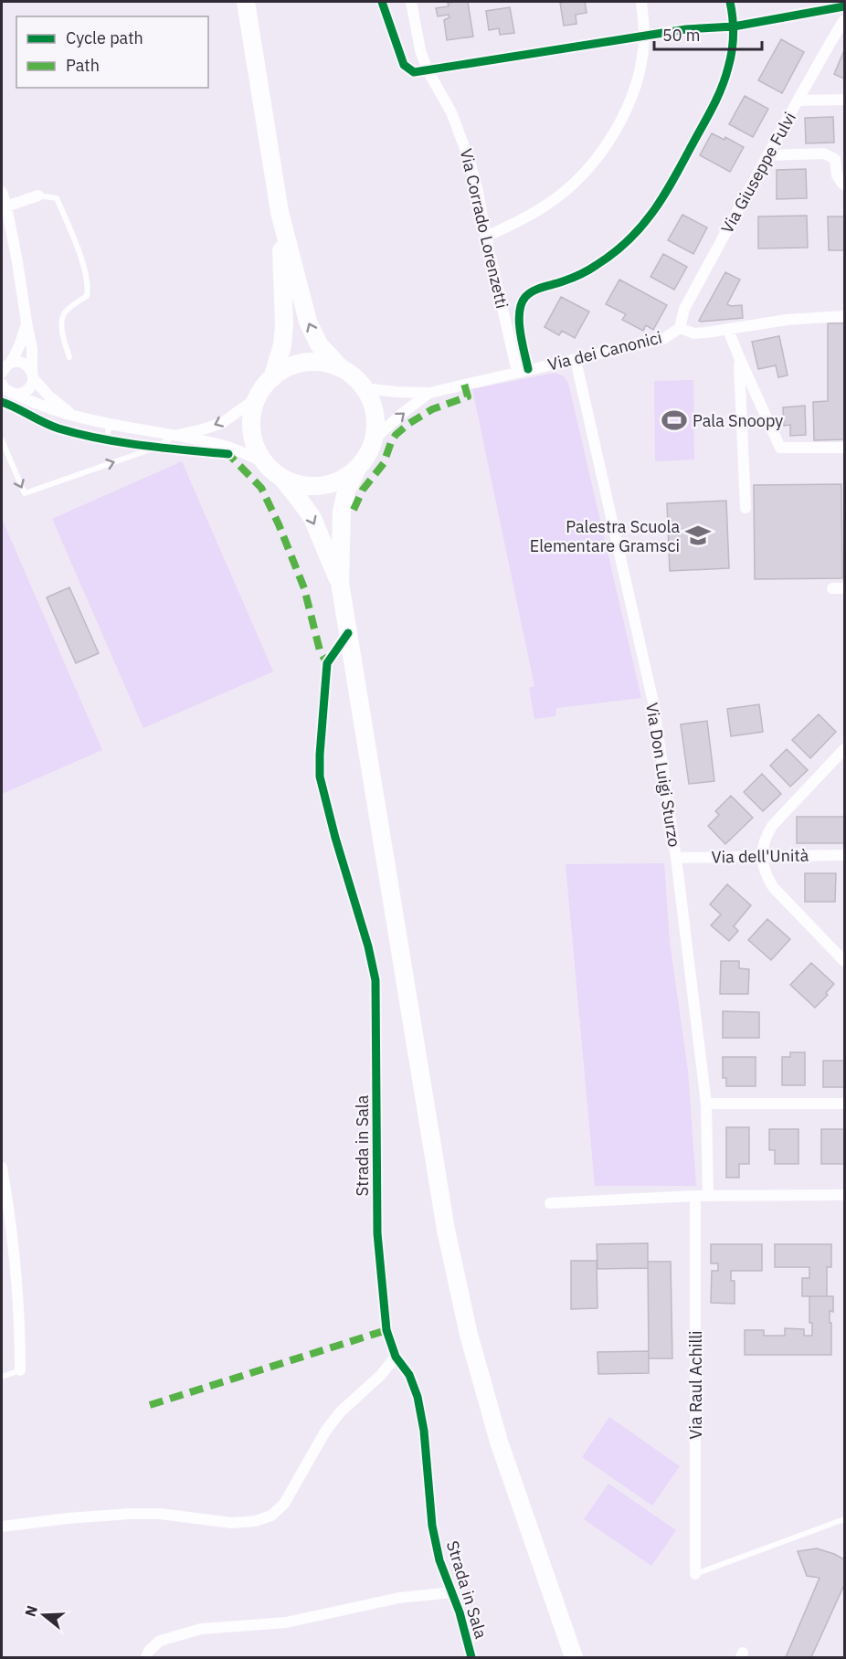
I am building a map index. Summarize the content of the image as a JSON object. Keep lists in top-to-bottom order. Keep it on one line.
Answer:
{"streets":{"street":["Via Giuseppe Fulvi","Via Corrado Lorenzetti","Via dei Canonici","Via Don Luigi Sturzo","Via dell'Unità","Strada in Sala","Via Raul Achilli"]},"crossings":[["Via Giuseppe Fulvi","Via dei Canonici"],["Via Corrado Lorenzetti","Via dei Canonici"],["Via dei Canonici","Via Don Luigi Sturzo"],["Via Don Luigi Sturzo","Via dell'Unità"]],"places":{"sports":["Pala Snoopy"],"school or university":["Palestra Scuola Elementare Gramsci"]},"legend":["Cycle path","Path"],"scale_bar":"50 m","north":"left"}
